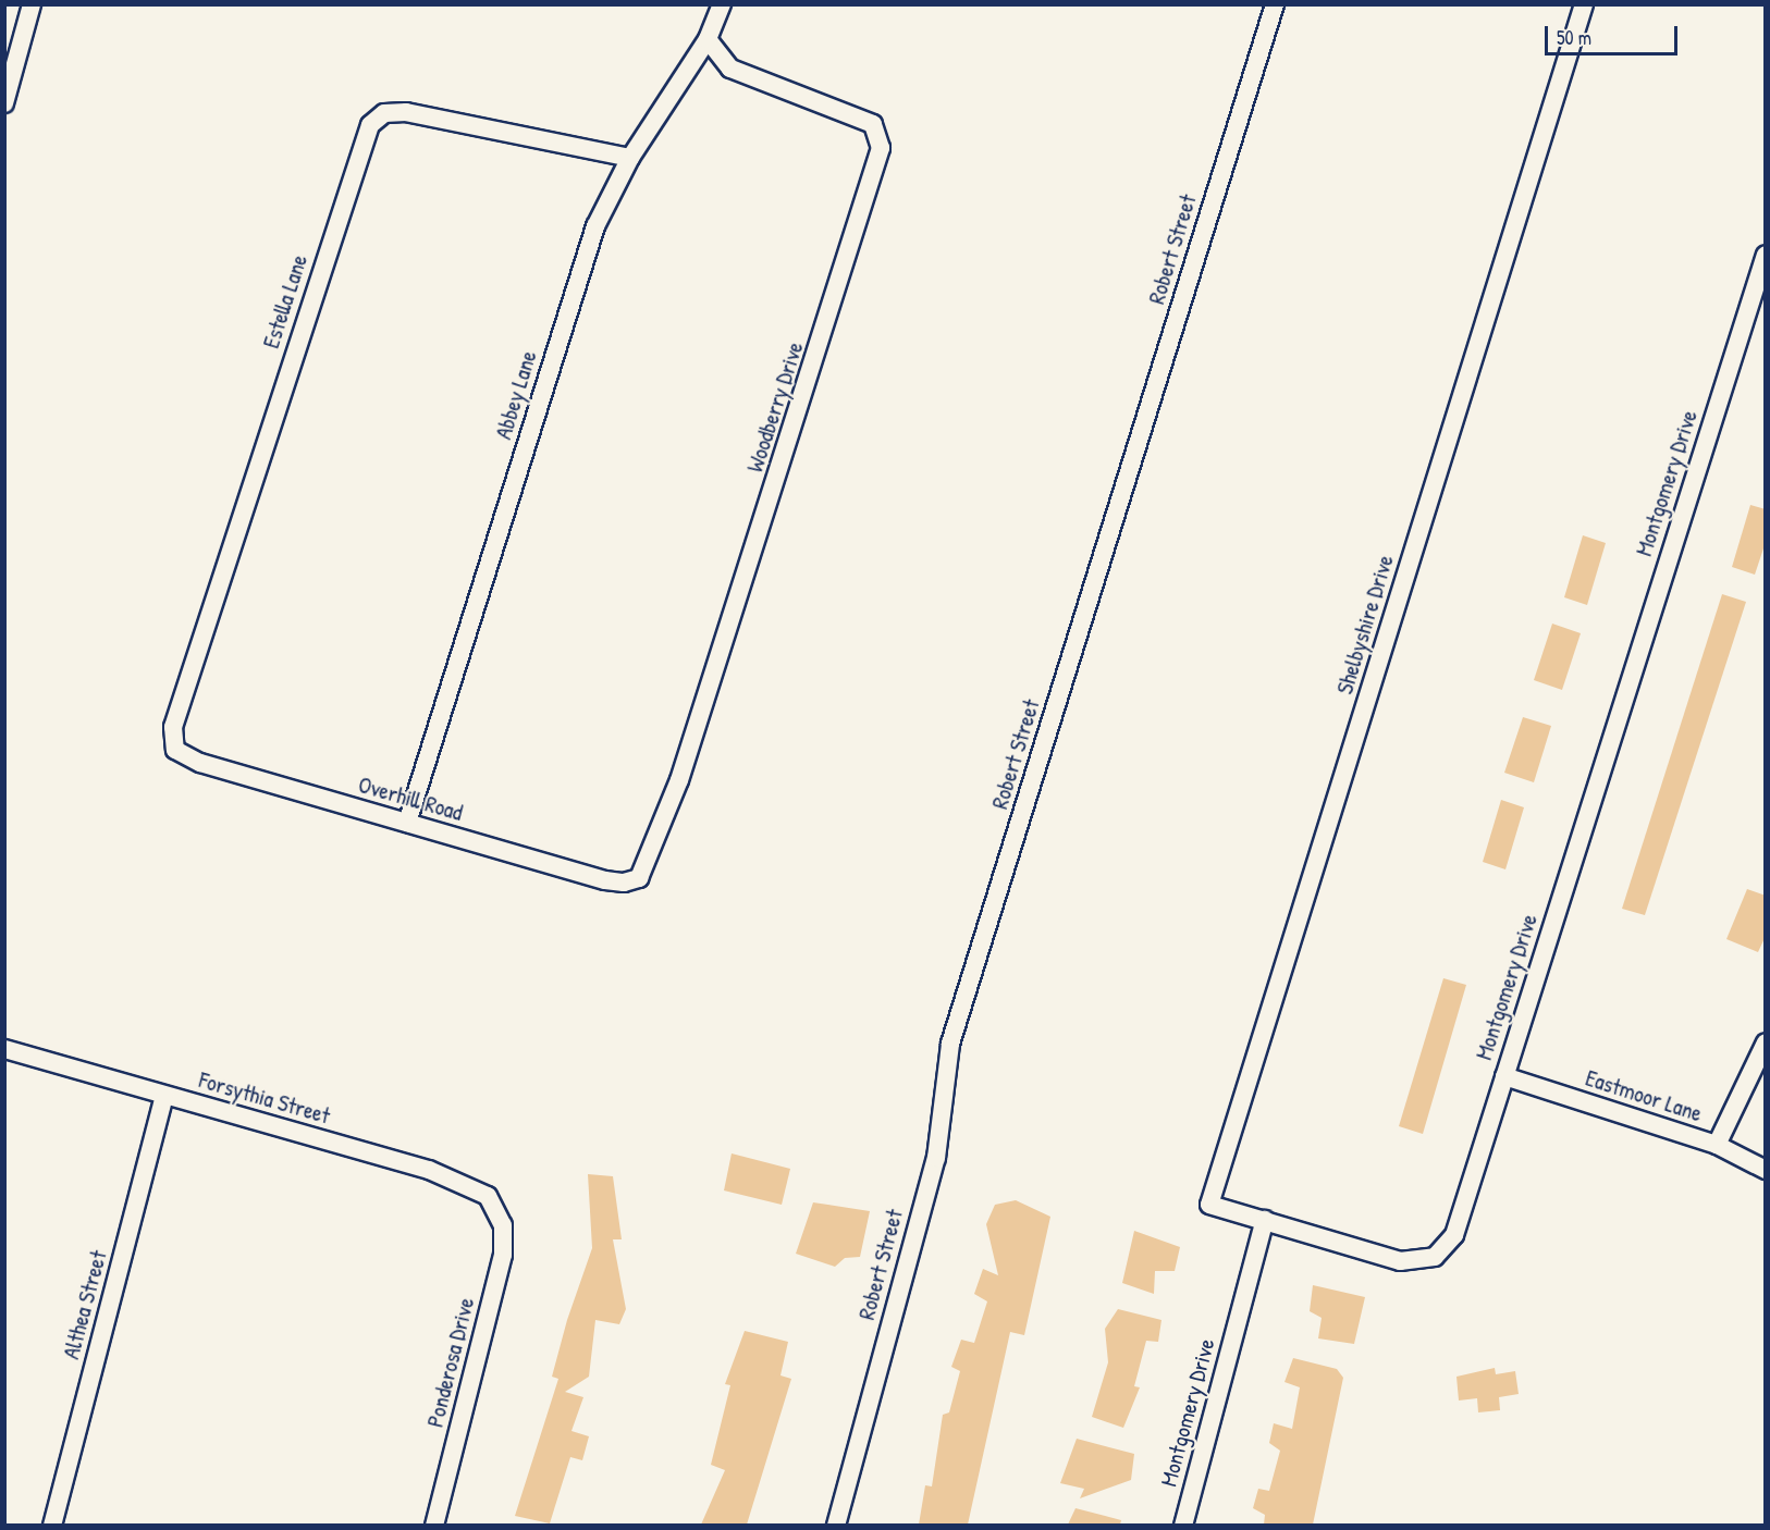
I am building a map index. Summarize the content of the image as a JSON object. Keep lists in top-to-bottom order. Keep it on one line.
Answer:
{"streets":{"street":["Robert Street","Estella Lane","Abbey Lane","Woodberry Drive","Montgomery Drive","Shelbyshire Drive","Overhill Road","Eastmoor Lane","Forsythia Street","Althea Street","Ponderosa Drive"]},"crossings":[["Estella Lane","Abbey Lane"],["Estella Lane","Overhill Road"],["Abbey Lane","Woodberry Drive"],["Abbey Lane","Overhill Road"],["Woodberry Drive","Overhill Road"],["Montgomery Drive","Shelbyshire Drive"],["Montgomery Drive","Eastmoor Lane"],["Forsythia Street","Althea Street"],["Forsythia Street","Ponderosa Drive"]],"scale_bar":"50 m"}
